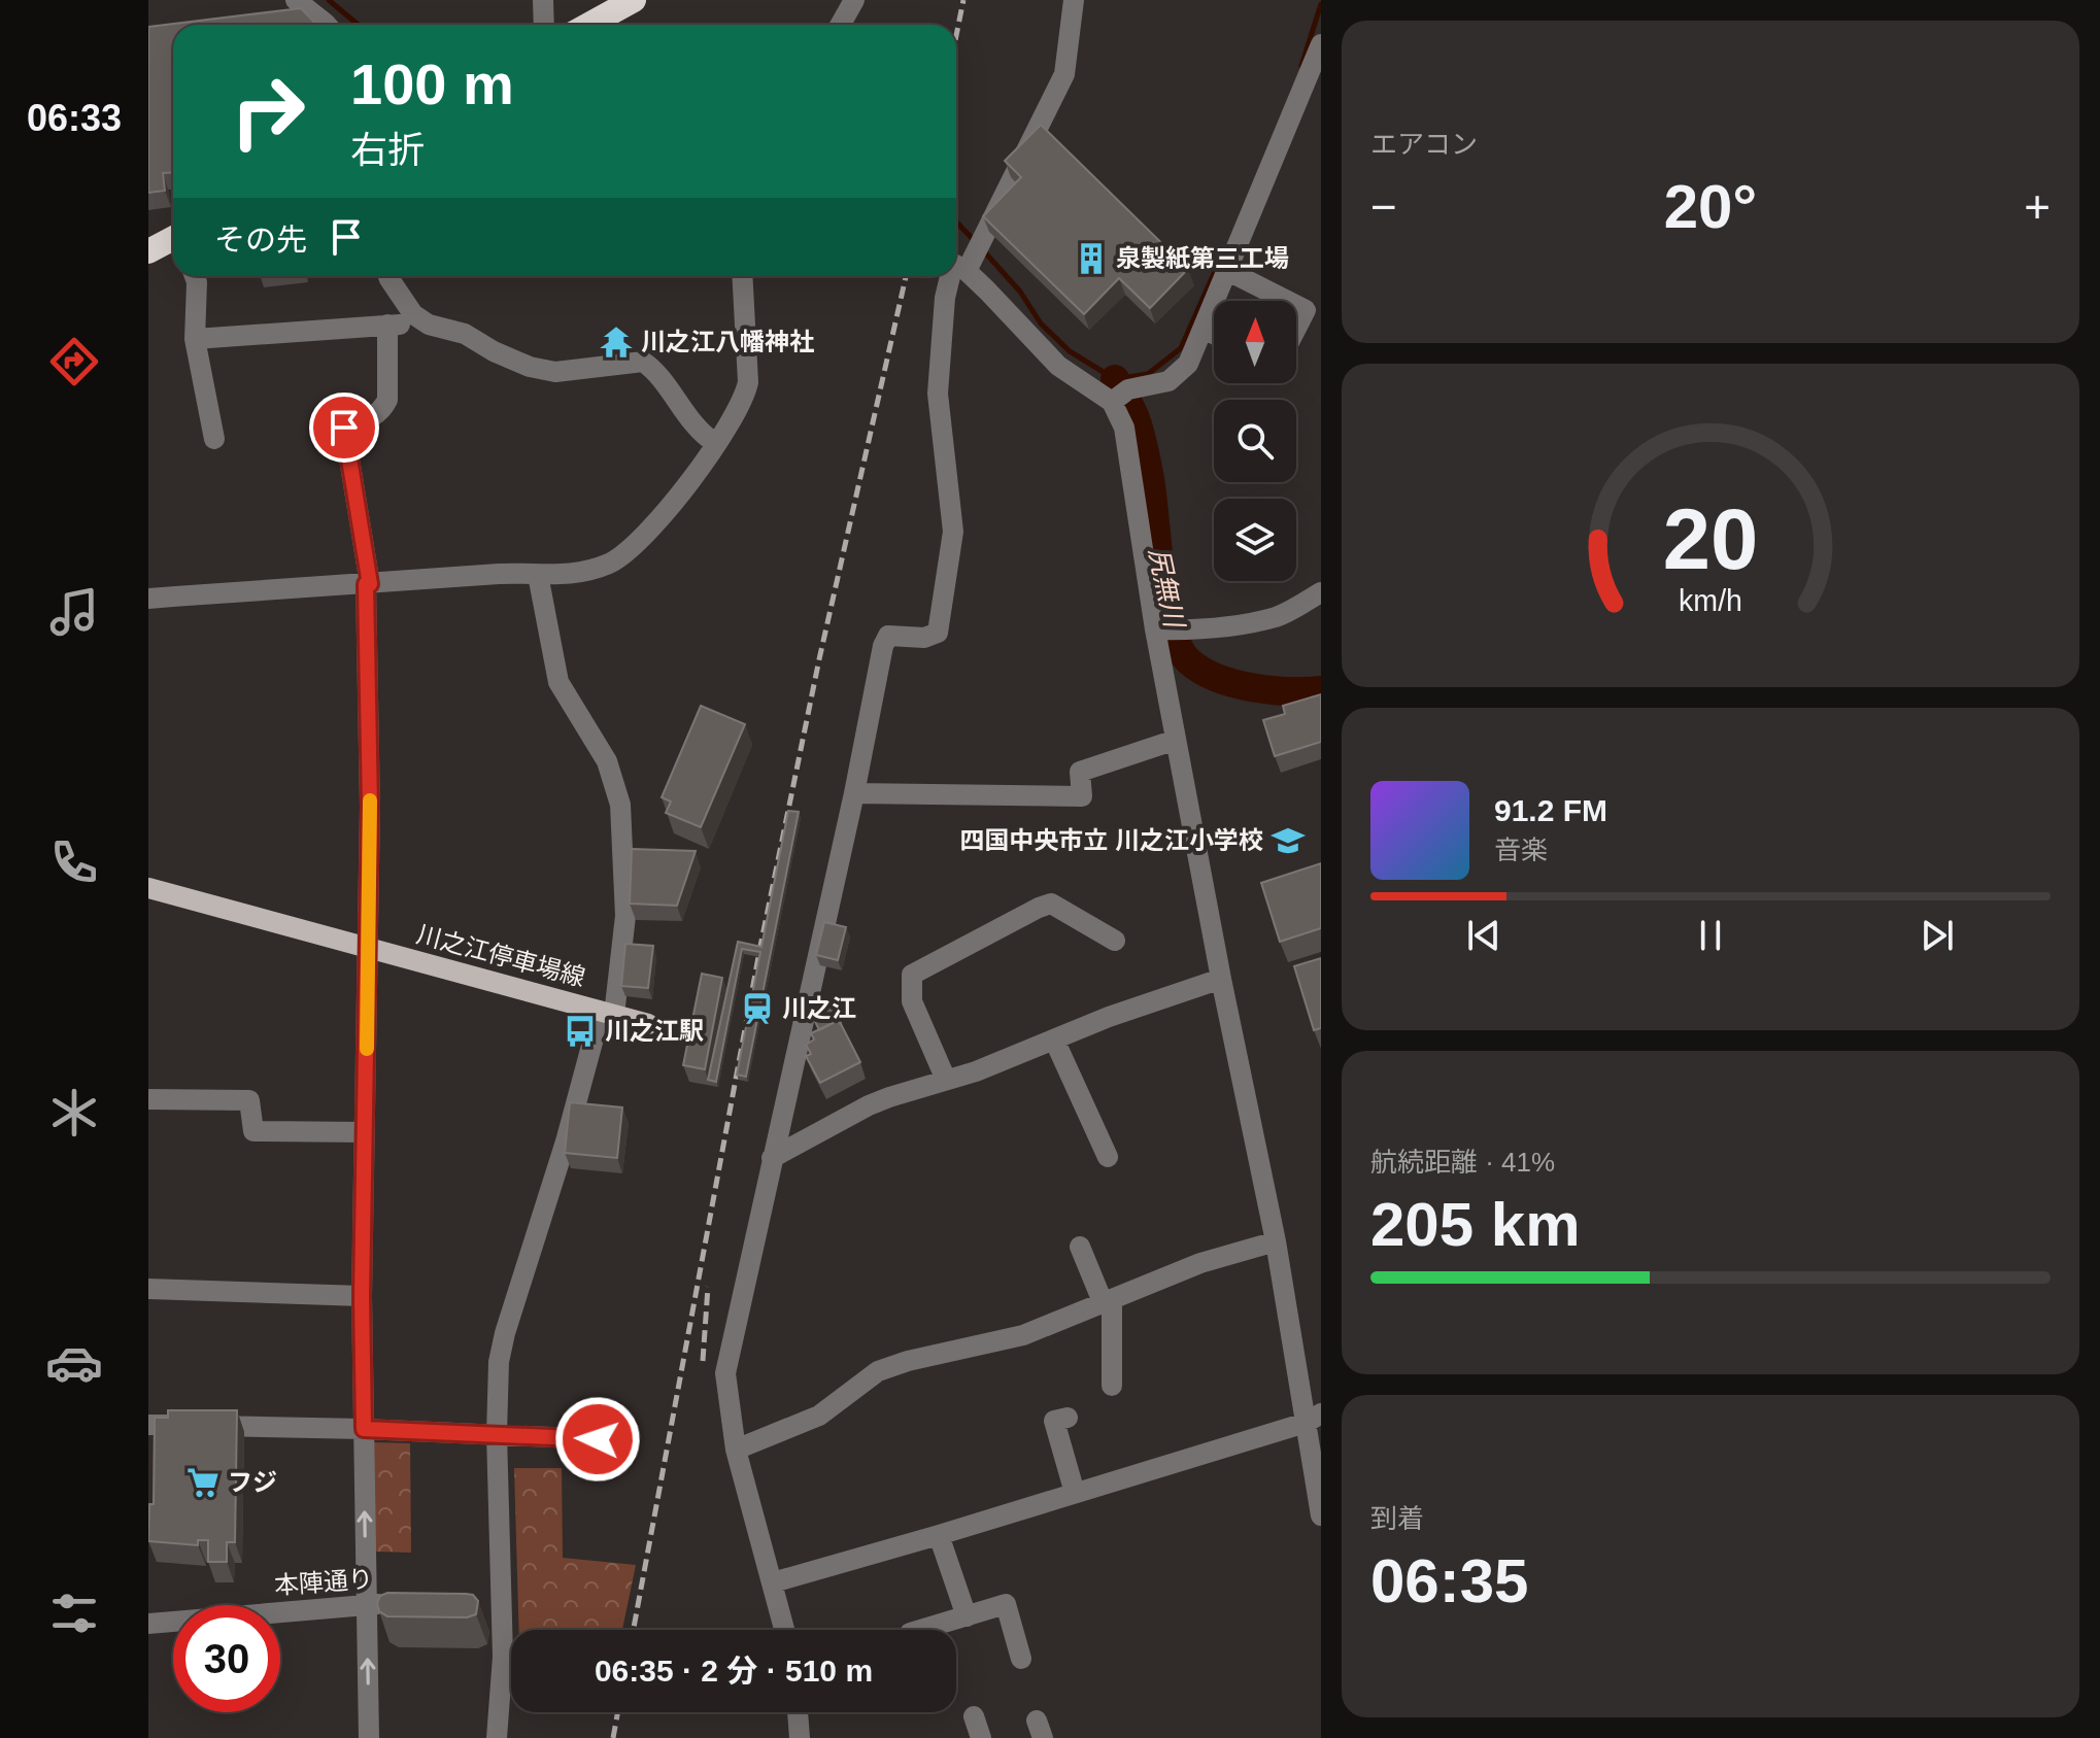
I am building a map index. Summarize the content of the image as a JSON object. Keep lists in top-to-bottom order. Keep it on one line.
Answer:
{"streets":{"main road":["川之江停車場線"],"street":["本陣通り"]},"water":["尻無川"],"places":{"building":["泉製紙第三工場"],"temple":["川之江八幡神社"],"school or university":["四国中央市立 川之江小学校"],"station":["川之江"],"bus stop":["川之江駅"],"supermarket":["フジ"]},"north":"top","page":{"tabs":"06:33","tile":["エアコン",["航続距離 · 41%","205 km"],["到着","06:35"]],"turn":["100 m","右折"],"heat":["−","20°","+"],"then":"その先","song":["91.2 FM","音楽"],"limit":"30","trip":"06:35 · 2 分 · 510 m","gauge":["20","km/h"]}}
